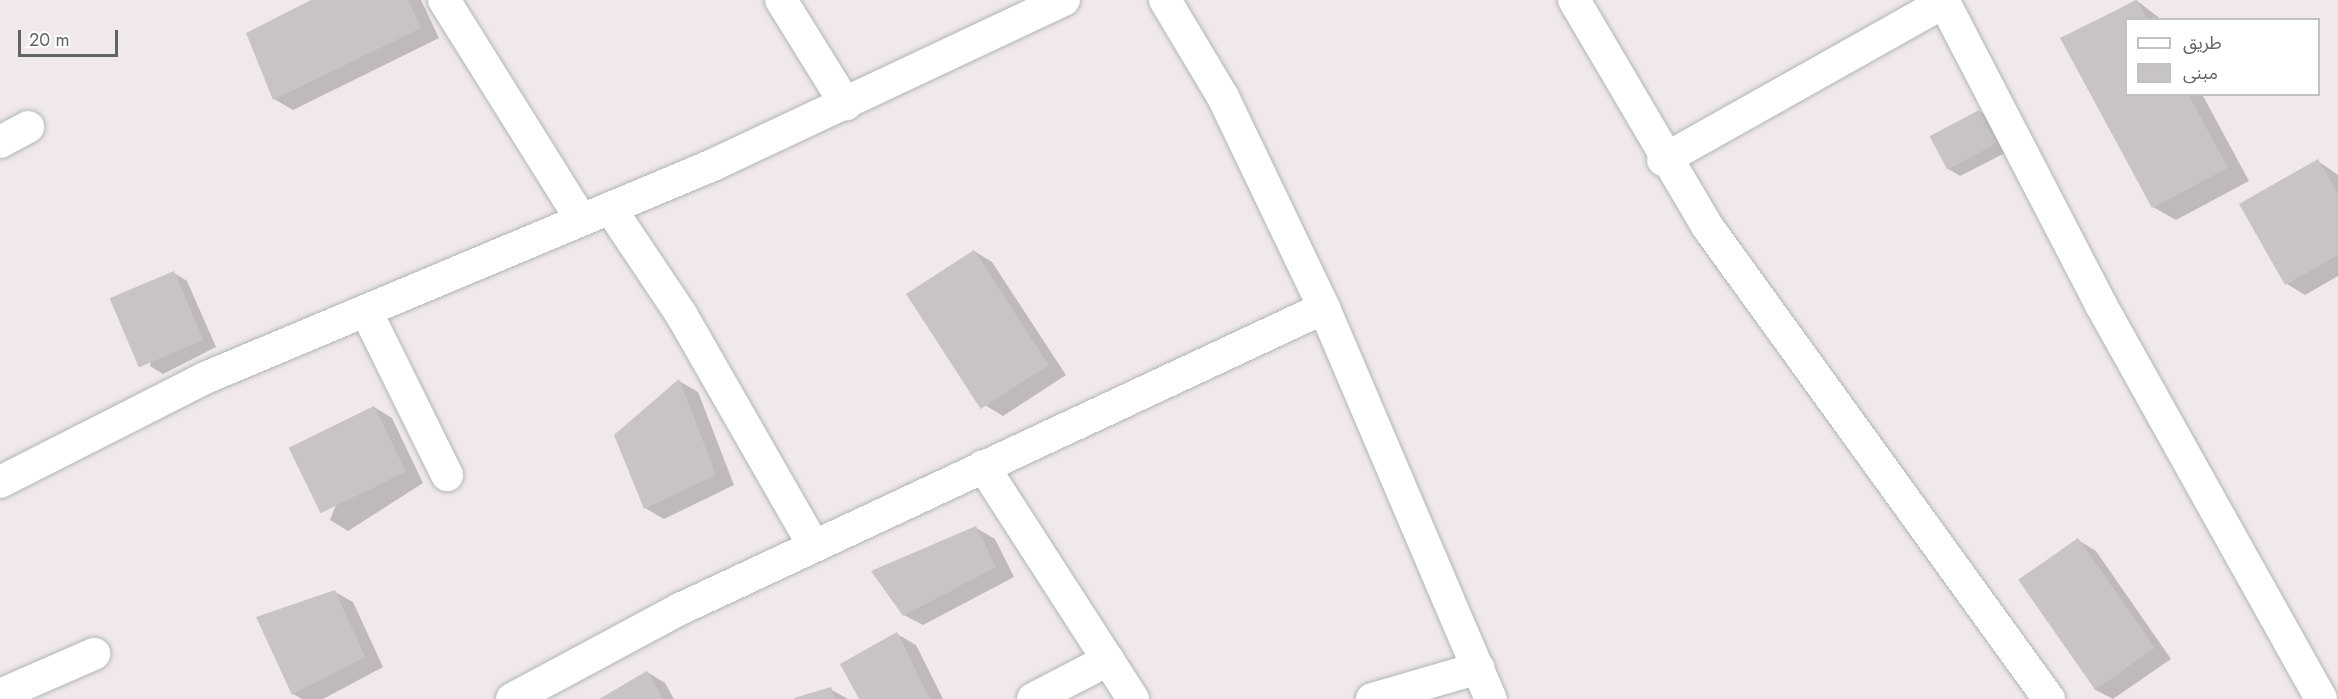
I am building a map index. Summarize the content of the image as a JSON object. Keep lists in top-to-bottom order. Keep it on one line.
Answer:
{"legend":["طريق","مبنى"],"scale_bar":"20 m"}
